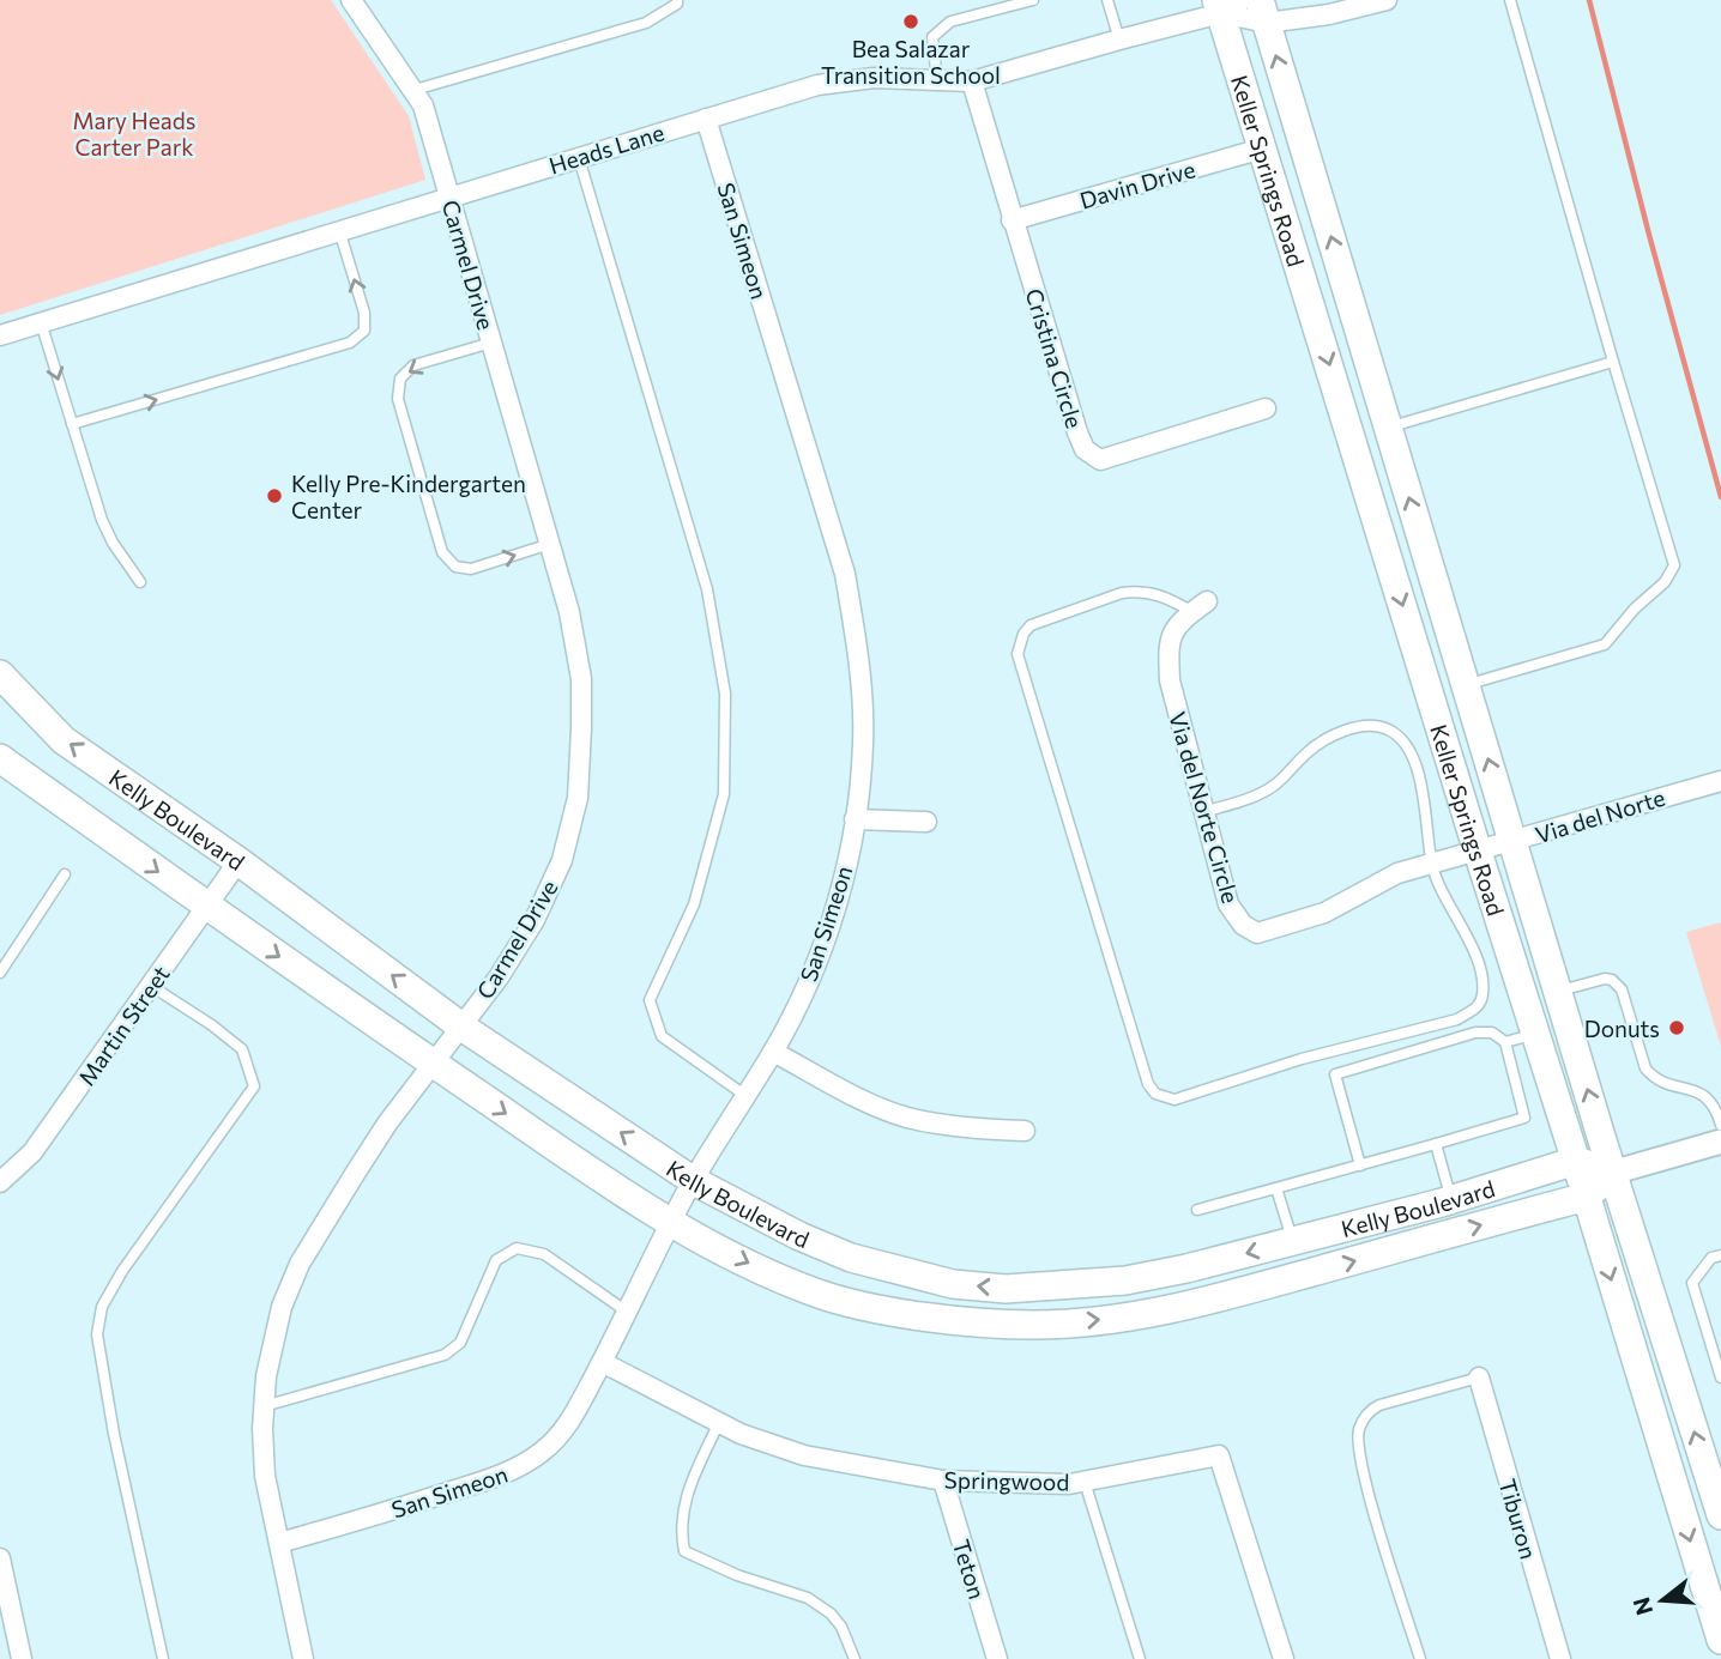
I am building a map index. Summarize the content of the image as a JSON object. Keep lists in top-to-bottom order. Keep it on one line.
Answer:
{"streets":{"main road":["Keller Springs Road","Kelly Boulevard"],"street":["Heads Lane","Davin Drive","San Simeon","Carmel Drive","Cristina Circle","Via del Norte Circle","Via del Norte","Martin Street","Springwood","Tiburon","Teton"]},"crossings":[["Heads Lane","Keller Springs Road"],["Heads Lane","San Simeon"],["Heads Lane","Carmel Drive"],["Heads Lane","Cristina Circle"],["Keller Springs Road","Davin Drive"],["Keller Springs Road","Via del Norte Circle"],["Keller Springs Road","Via del Norte"],["Keller Springs Road","Kelly Boulevard"],["Davin Drive","Cristina Circle"],["San Simeon","Carmel Drive"],["San Simeon","Kelly Boulevard"],["San Simeon","Springwood"],["Carmel Drive","Kelly Boulevard"],["Via del Norte Circle","Via del Norte"],["Kelly Boulevard","Martin Street"],["Springwood","Teton"]],"parks":["Mary Heads Carter Park"],"places":["Bea Salazar Transition School","Kelly Pre-Kindergarten Center","Donuts"],"north":"left"}
